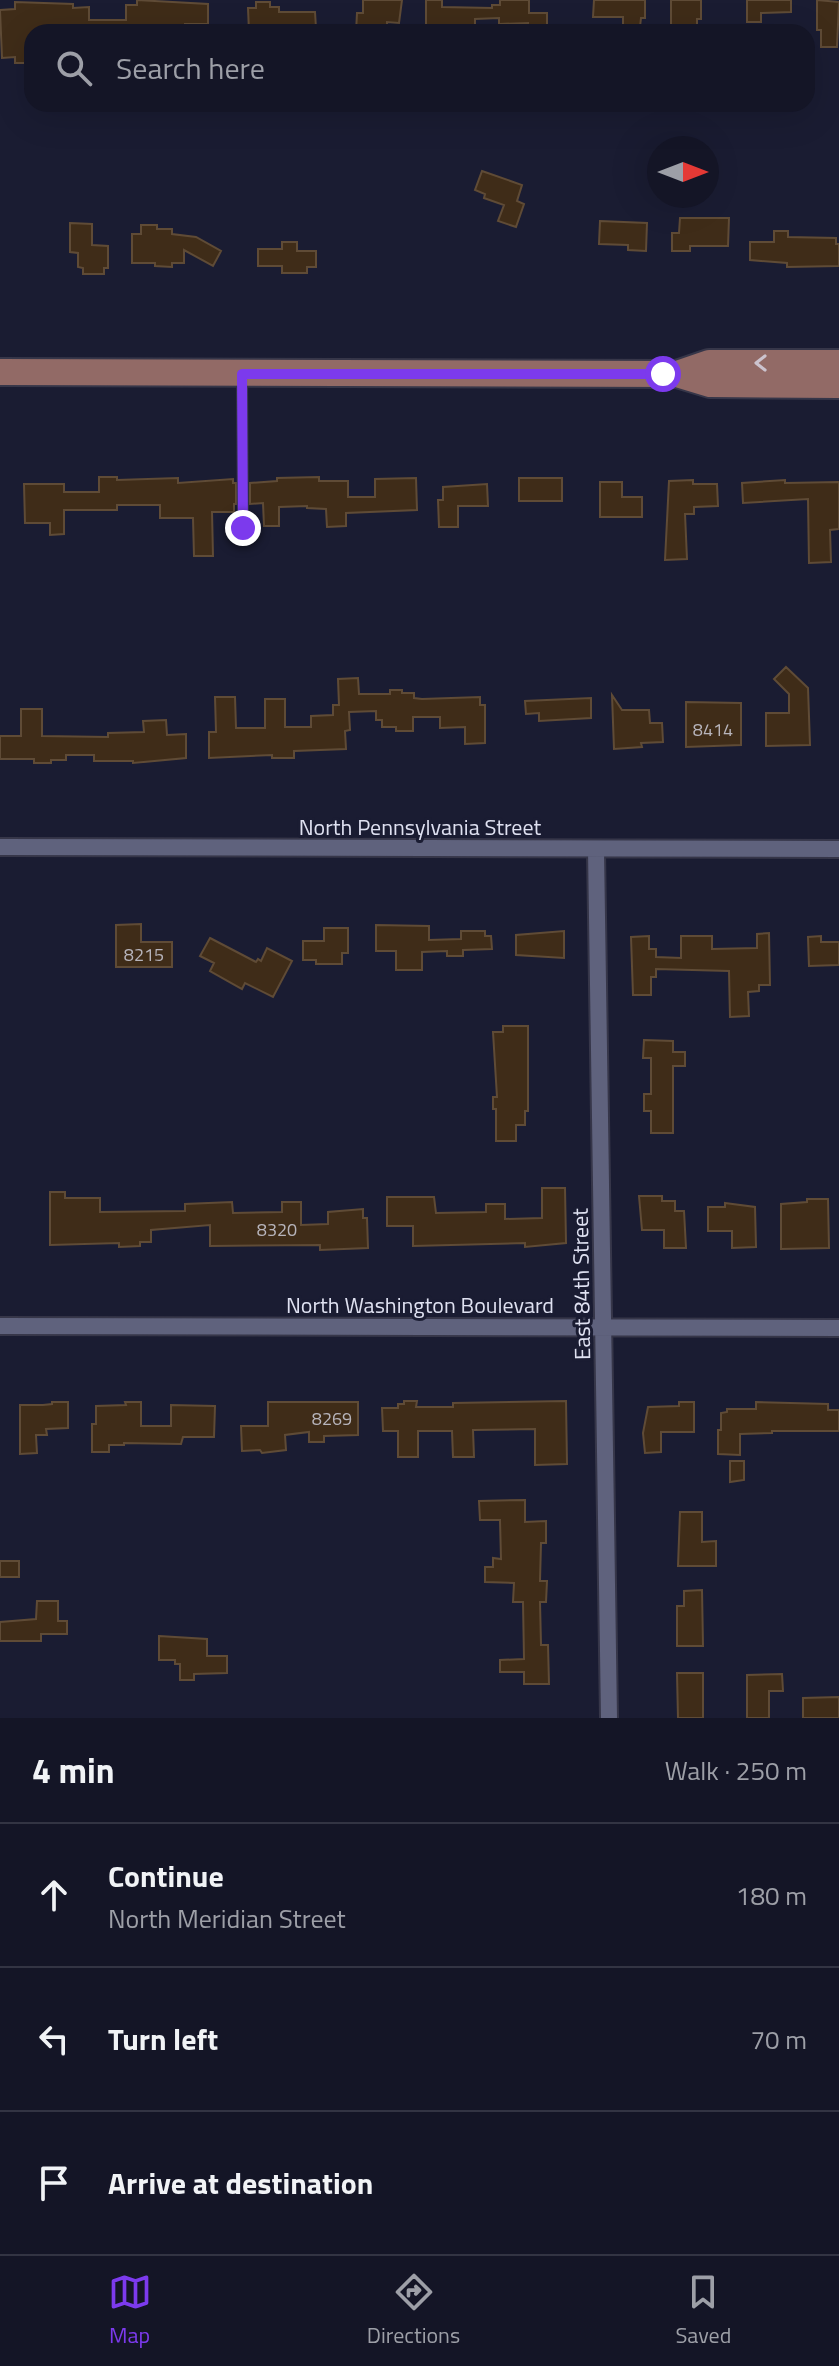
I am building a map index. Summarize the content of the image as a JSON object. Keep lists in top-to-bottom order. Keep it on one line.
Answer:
{"streets":{"street":["North Pennsylvania Street","East 84th Street","North Washington Boulevard"]},"crossings":[["North Pennsylvania Street","East 84th Street"],["East 84th Street","North Washington Boulevard"]],"house_numbers":["8414","8215","8320","8269"],"north":"right","page":{"search":"Search here","heading":["4 min","Walk · 250 m"],"list":[["Continue","North Meridian Street","180 m"],["Turn left","70 m"],"Arrive at destination"],"nav":["Map","Directions","Saved"]}}
